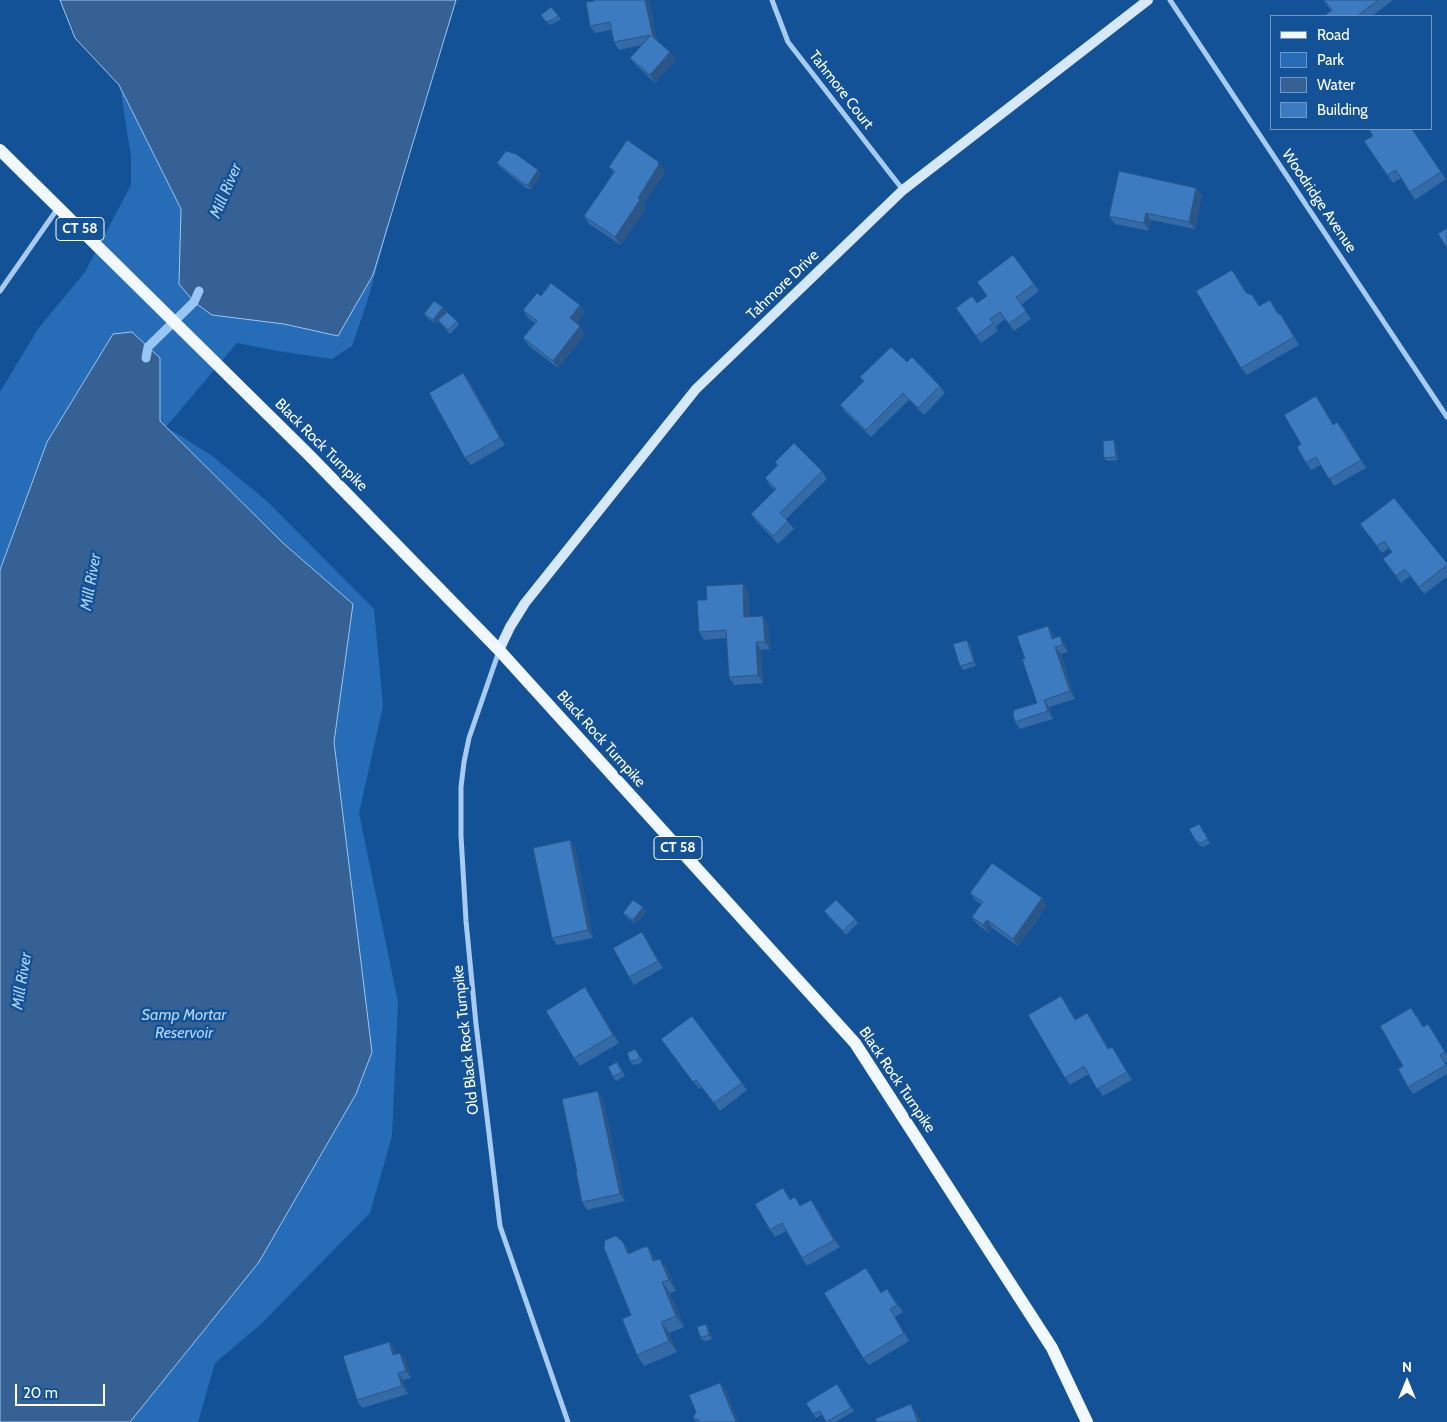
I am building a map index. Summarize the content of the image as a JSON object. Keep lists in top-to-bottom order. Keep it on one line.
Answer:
{"streets":{"main road":["CT 58","Black Rock Turnpike"],"street":["Tahmore Court","Woodridge Avenue","Tahmore Drive","Old Black Rock Turnpike"]},"crossings":[["Tahmore Court","Tahmore Drive"],["Tahmore Drive","Black Rock Turnpike"],["Tahmore Drive","Old Black Rock Turnpike"],["Black Rock Turnpike","Old Black Rock Turnpike"]],"water":["Mill River","Samp Mortar Reservoir"],"legend":["Road","Park","Water","Building"],"scale_bar":"20 m","north":"top"}
